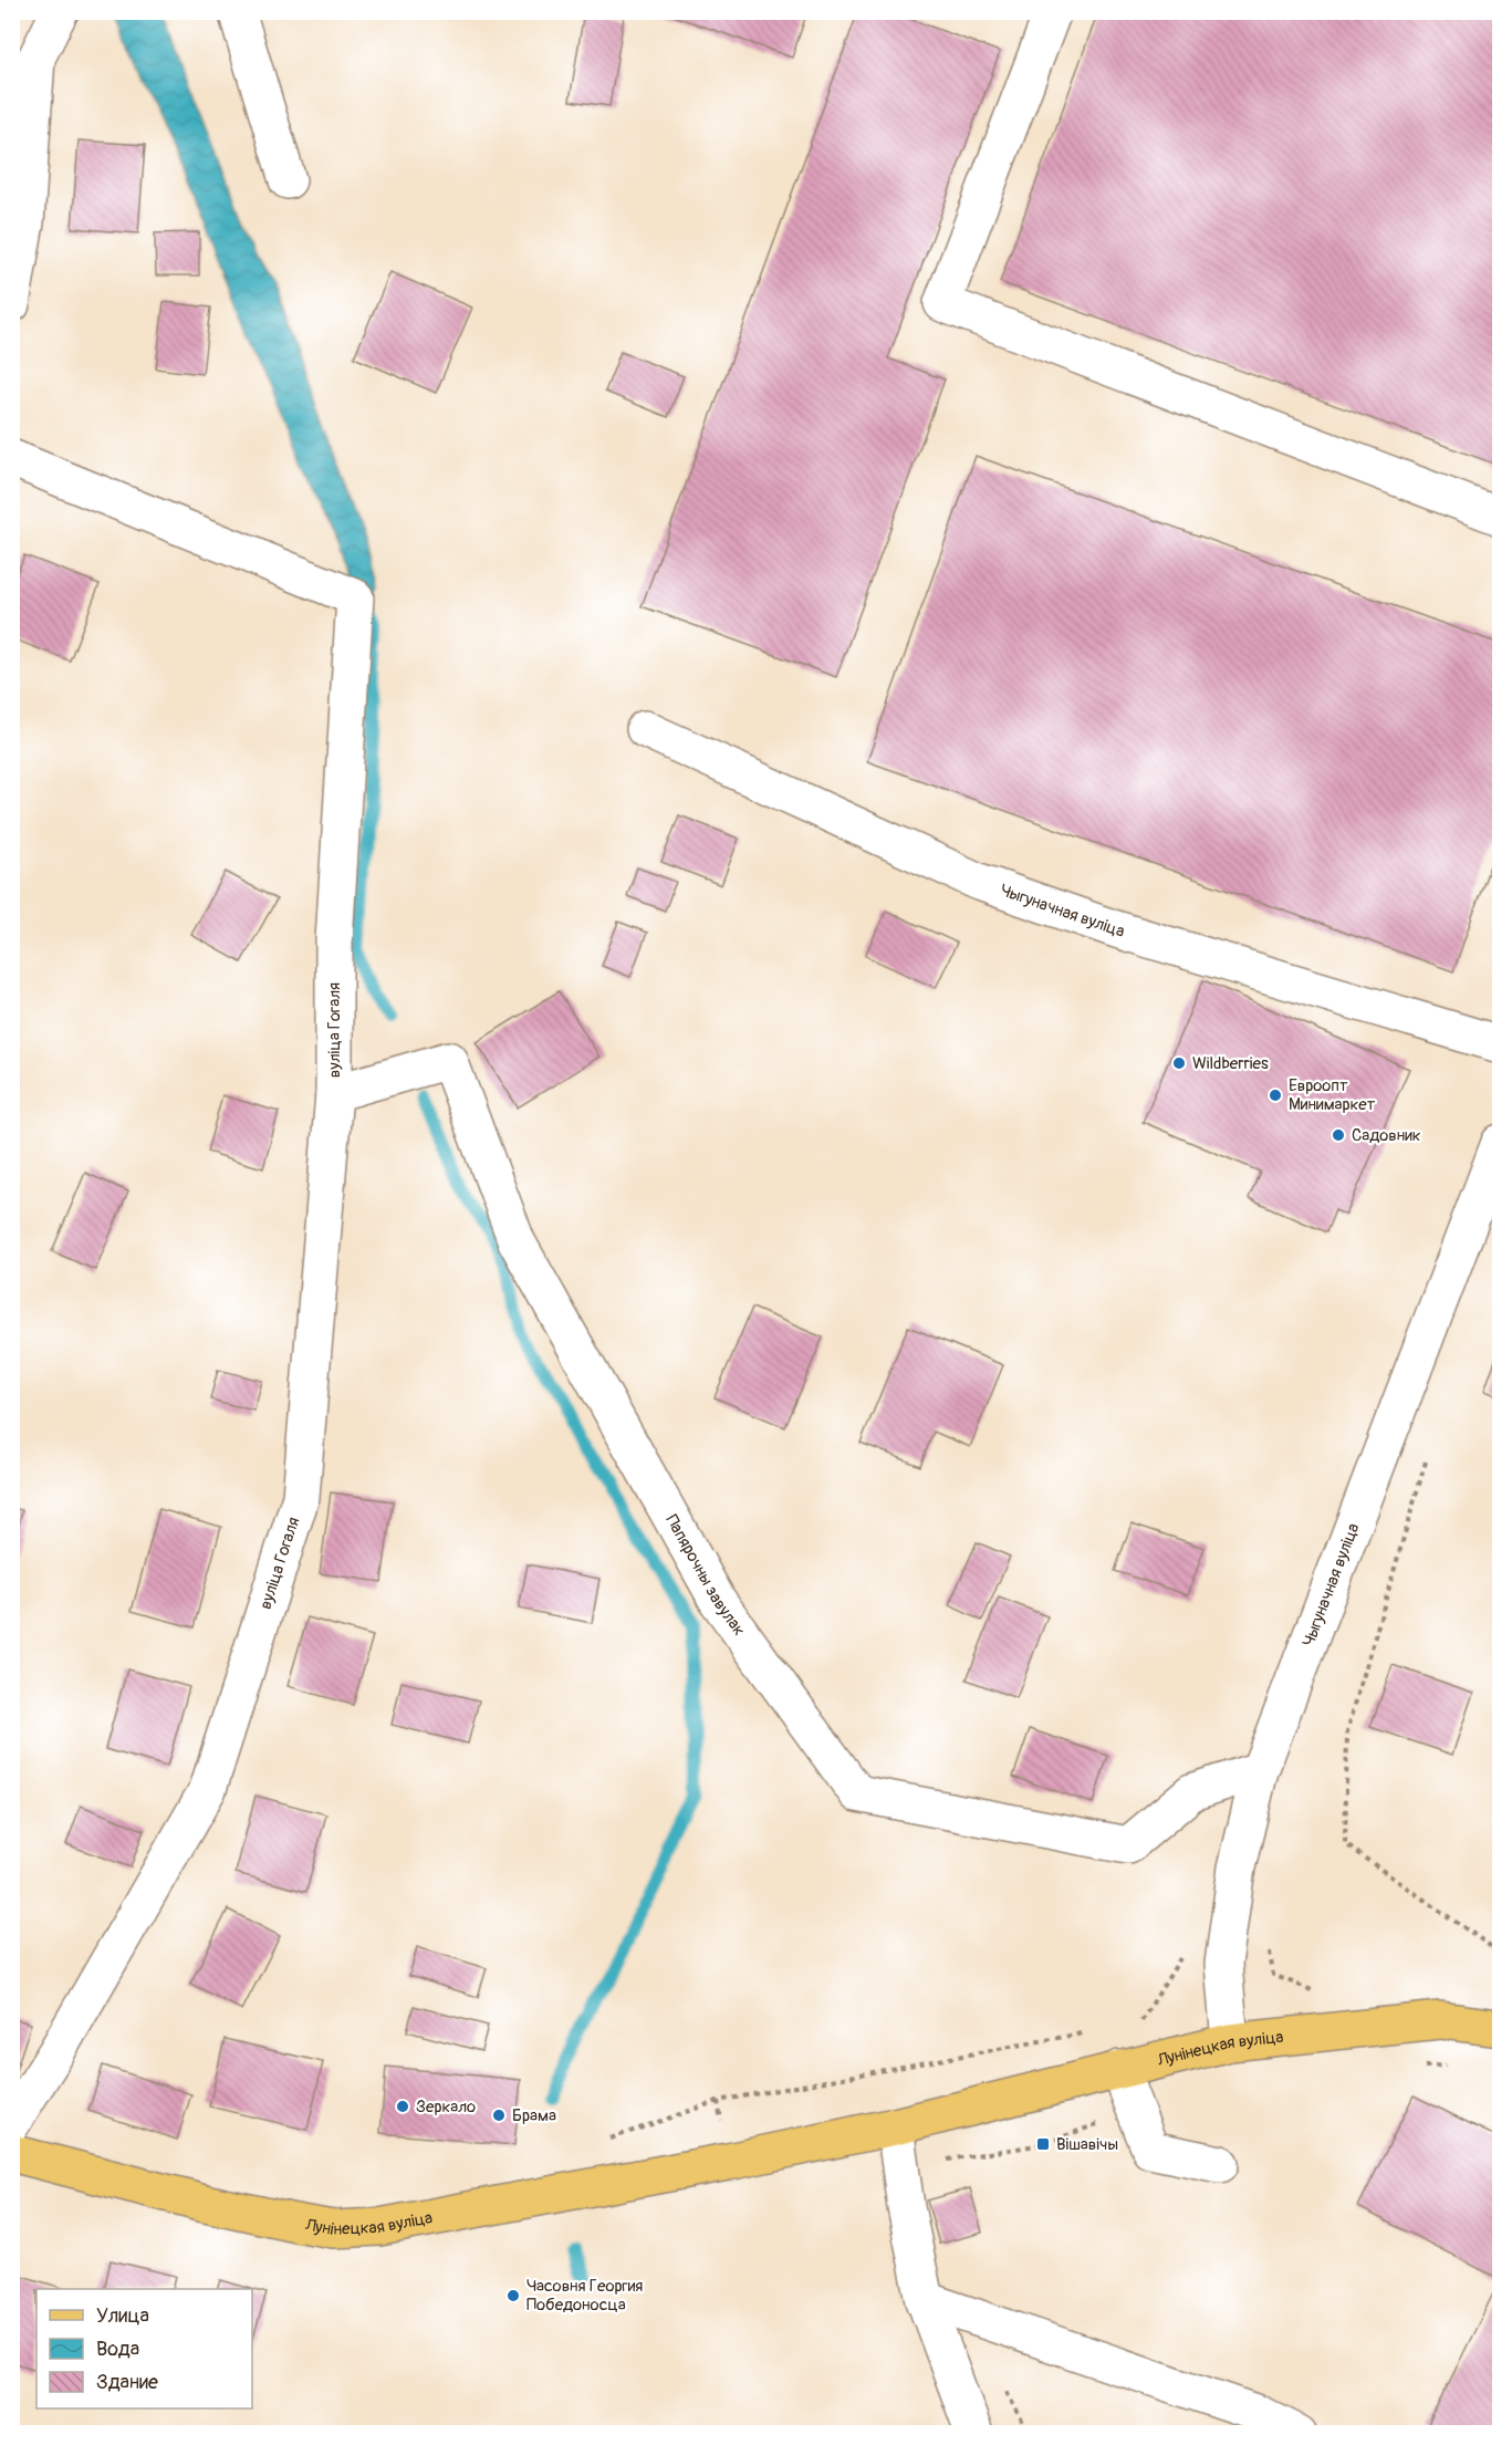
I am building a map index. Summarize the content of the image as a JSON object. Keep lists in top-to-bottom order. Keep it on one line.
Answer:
{"streets":{"main road":["Лунінецкая вуліца"],"street":["Чыгуначная вуліца","вуліца Гогаля","Папярочны завулак"]},"crossings":[["Чыгуначная вуліца","Папярочны завулак"],["Чыгуначная вуліца","Лунінецкая вуліца"],["вуліца Гогаля","Папярочны завулак"]],"places":{"other":["Wildberries","Евроопт Минимаркет","Садовник","Зеркало","Брама","Часовня Георгия Победоносца"],"transit":["Вішавічы"]},"legend":["Улица","Вода","Здание"]}
